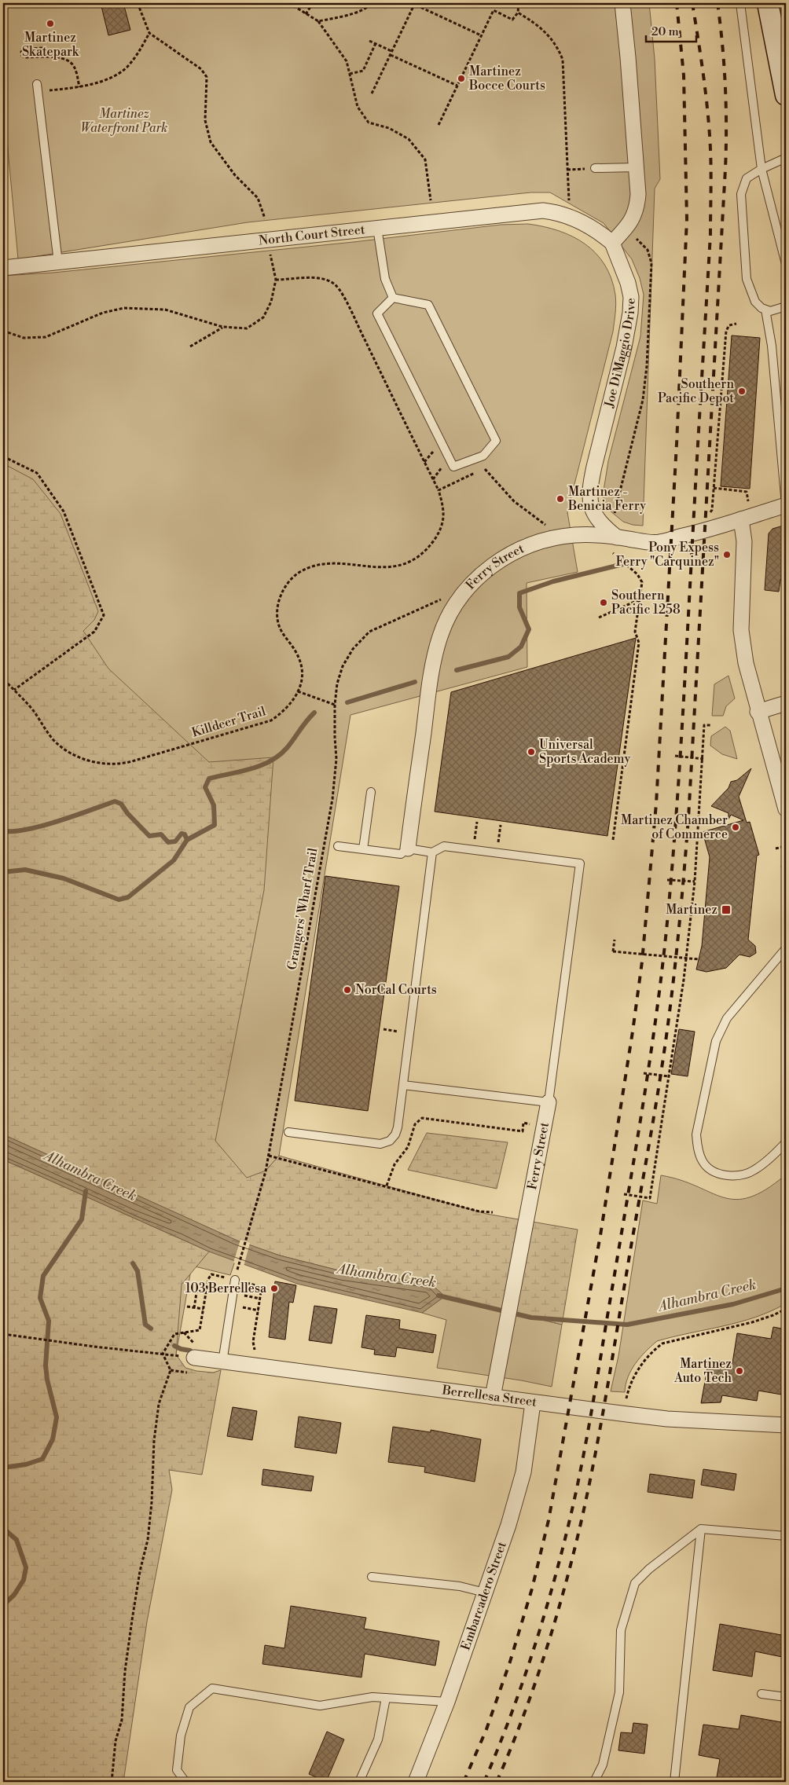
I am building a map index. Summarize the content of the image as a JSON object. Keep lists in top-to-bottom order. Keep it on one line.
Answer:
{"streets":{"street":["North Court Street","Joe DiMaggio Drive","Ferry Street","Berrellesa Street","Embarcadero Street"],"path":["Killdeer Trail","Grangers' Wharf Trail"]},"crossings":[["North Court Street","Joe DiMaggio Drive"],["Joe DiMaggio Drive","Ferry Street"],["Ferry Street","Berrellesa Street"],["Berrellesa Street","Embarcadero Street"]],"water":["Alhambra Creek"],"parks":["Martinez Waterfront Park"],"places":{"other":["Martinez Skatepark","Martinez Bocce Courts","Southern Pacific Depot","Martinez - Benicia Ferry","Pony Expess Ferry \"Carquinez\"","Southern Pacific 1258","Universal Sports Academy","Martinez Chamber of Commerce","NorCal Courts","103 Berrellesa","Martinez Auto Tech"],"transit":["Martinez"]},"scale_bar":"20 m"}
